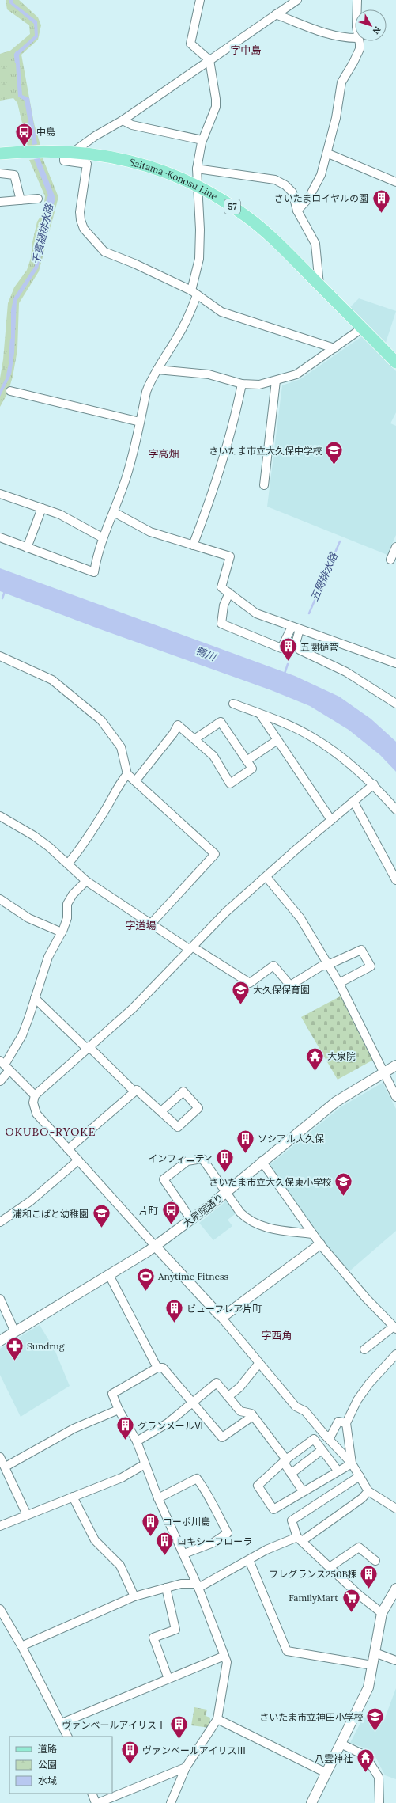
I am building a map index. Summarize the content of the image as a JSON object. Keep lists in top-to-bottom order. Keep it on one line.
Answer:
{"streets":{"main road":["Saitama-Konosu Line","57"],"street":["大泉院通り"]},"districts":["字中島","字高畑","字道場","OKUBO-RYOKE","字西角"],"water":["千貫樋排水路","五関排水路","鴨川"],"places":{"bus stop":["中島","片町"],"building":["さいたまロイヤルの園","五関樋管","ソシアル大久保","インフィニティ","ビューフレア片町","グランメールⅥ","コーポ川島","ロキシーフローラ","フレグランス250B棟","ヴァンベールアイリスⅠ","ヴァンベールアイリスⅢ"],"school or university":["さいたま市立大久保中学校","大久保保育園","さいたま市立大久保東小学校","浦和こばと幼稚園","さいたま市立神田小学校"],"temple":["大泉院","八雲神社"],"sports":["Anytime Fitness"],"pharmacy":["Sundrug"],"supermarket":["FamilyMart"]},"legend":["道路","公園","水域"],"north":"bottom right"}
